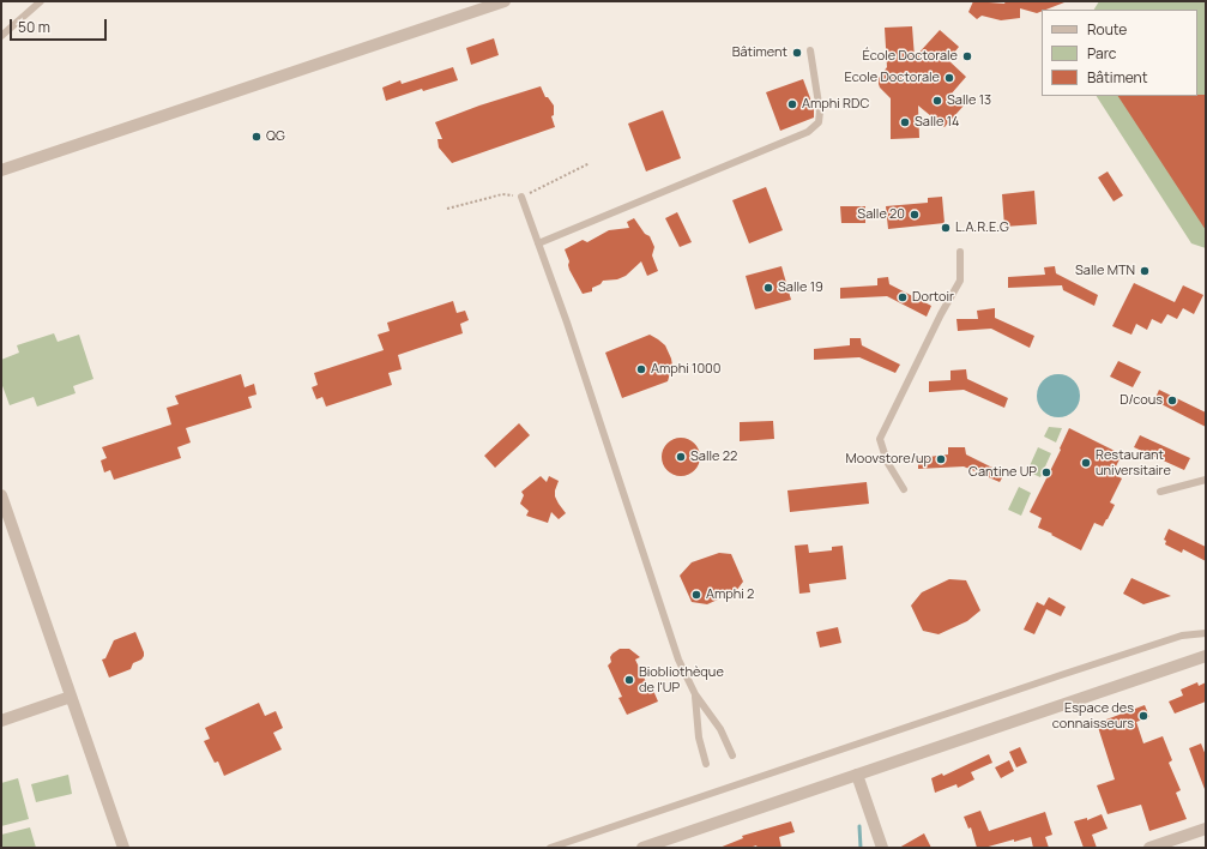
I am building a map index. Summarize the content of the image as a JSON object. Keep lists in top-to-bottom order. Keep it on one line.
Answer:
{"places":["Bâtiment","École Doctorale","Ecole Doctorale","Salle 13","Amphi RDC","Salle 14","QG","Salle 20","L.A.R.E.G","Salle MTN","Salle 19","Dortoir","Amphi 1000","D/cous","Salle 22","Moovstore/up","Restaurant universitaire","Cantine UP","Amphi 2","Biobliothèque de l'UP","Espace des connaisseurs"],"legend":["Route","Parc","Bâtiment"],"scale_bar":"50 m"}
